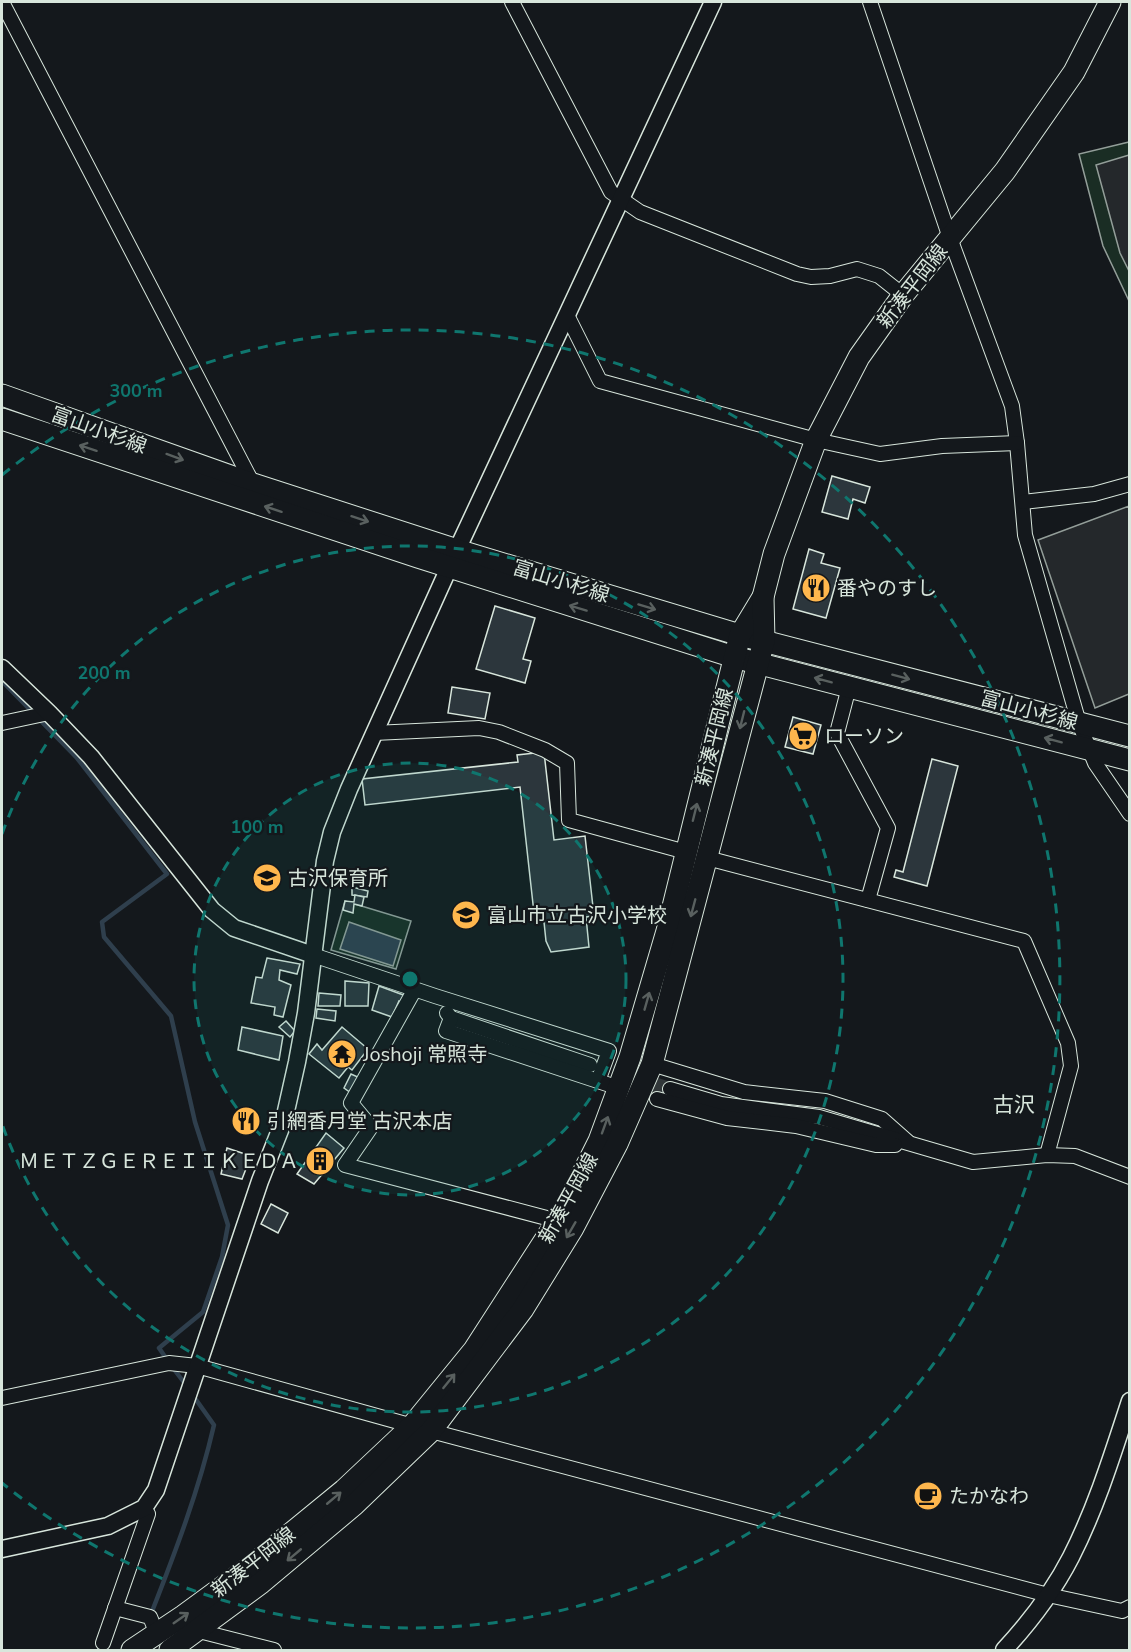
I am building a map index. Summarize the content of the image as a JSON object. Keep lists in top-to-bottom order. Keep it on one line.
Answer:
{"streets":{"main road":["新湊平岡線","富山小杉線"]},"crossings":[["新湊平岡線","富山小杉線"]],"districts":["古沢"],"places":{"restaurant":["番やのすし","引網香月堂 古沢本店"],"supermarket":["ローソン"],"school or university":["古沢保育所","富山市立古沢小学校"],"temple":["Joshoji 常照寺"],"building":["ＭＥＴＺＧＥＲＥＩＩＫＥＤＡ"],"cafe":["たかなわ"]},"rings":["300 m","200 m","100 m"]}
